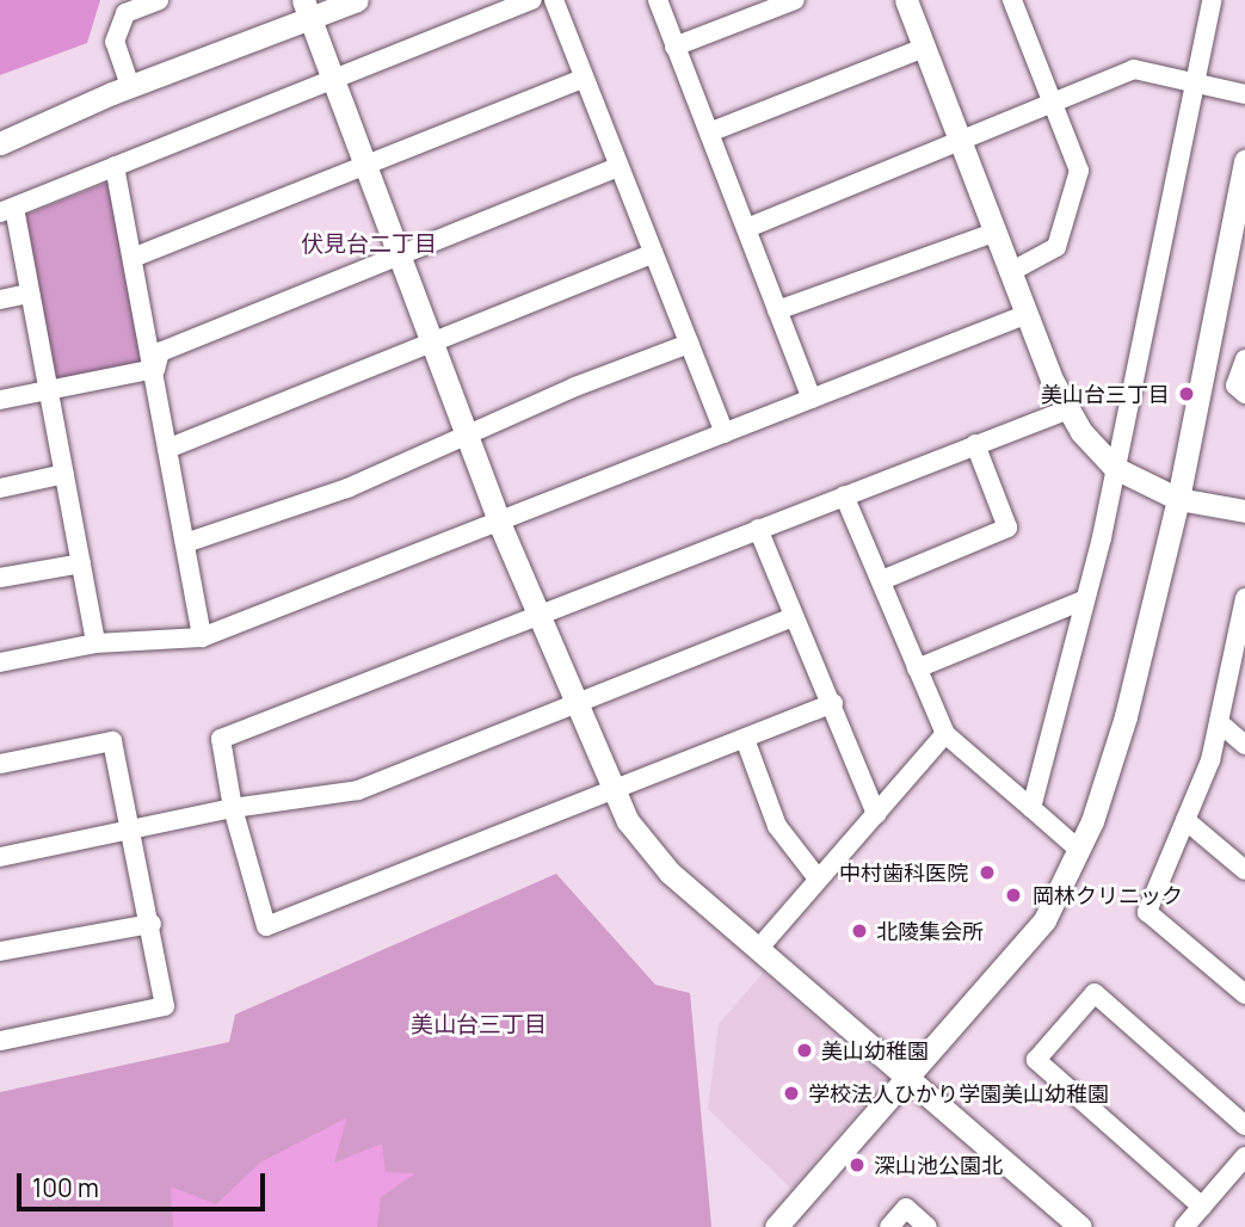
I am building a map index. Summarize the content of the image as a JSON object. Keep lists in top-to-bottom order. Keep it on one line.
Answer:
{"districts":["伏見台二丁目","美山台三丁目"],"places":["美山台三丁目","中村歯科医院","岡林クリニック","北陵集会所","美山幼稚園","学校法人ひかり学園美山幼稚園","深山池公園北"],"scale_bar":"100 m"}
